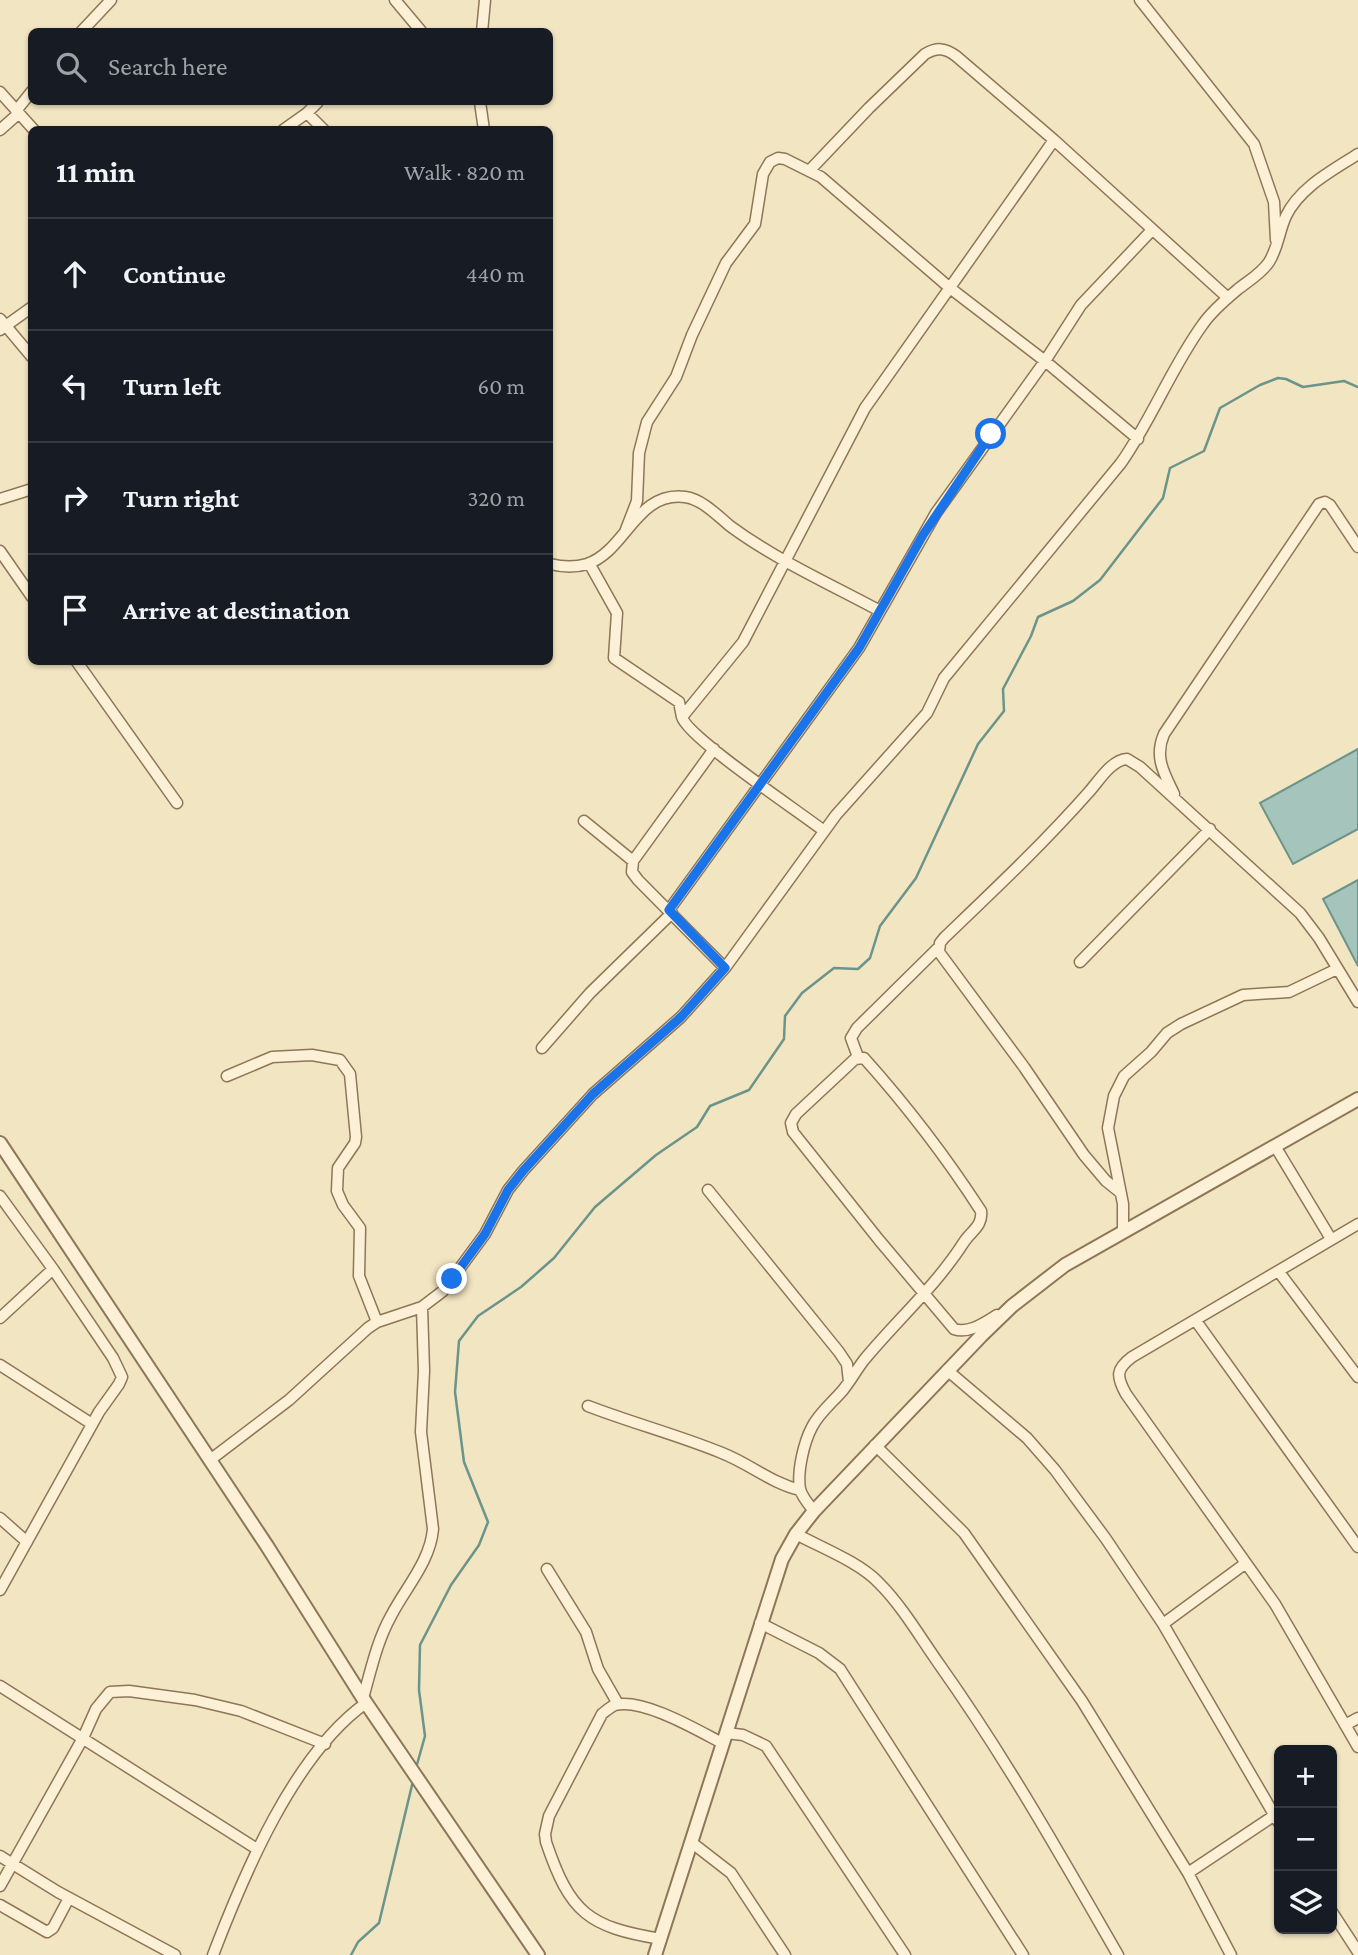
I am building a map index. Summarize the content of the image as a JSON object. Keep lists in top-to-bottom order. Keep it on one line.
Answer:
{"page":{"search":"Search here","heading":["11 min","Walk · 820 m"],"list":[["Continue","440 m"],["Turn left","60 m"],["Turn right","320 m"],"Arrive at destination"],"map_buttons":["+","−"]}}
